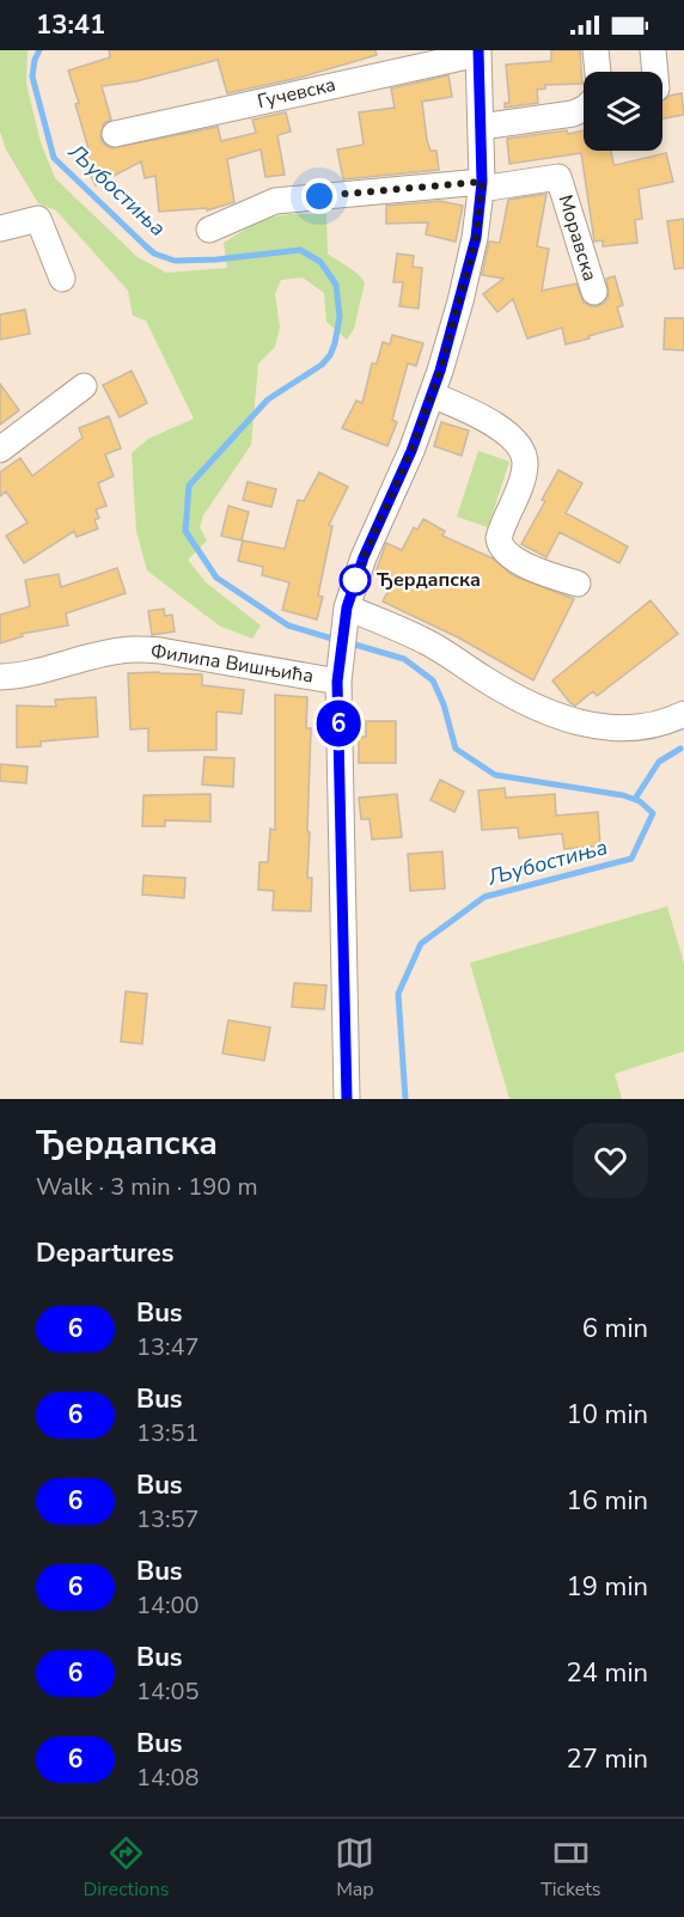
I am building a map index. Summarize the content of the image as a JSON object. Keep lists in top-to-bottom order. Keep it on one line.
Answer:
{"streets":{"street":["Гучевска","Моравска","Филипа Вишњића"]},"water":["Љубостиња"],"places":["Ђердапска"],"lines":["bus line 6"],"page":{"status":"13:41","on_map":"6","heading":[["Ђердапска","Walk · 3 min · 190 m"],"Departures"],"list":[{"mark":"6","name":"Bus","note":"13:47","value":"6 min"},{"mark":"6","name":"Bus","note":"13:51","value":"10 min"},{"mark":"6","name":"Bus","note":"13:57","value":"16 min"},{"mark":"6","name":"Bus","note":"14:00","value":"19 min"},{"mark":"6","name":"Bus","note":"14:05","value":"24 min"},{"mark":"6","name":"Bus","note":"14:08","value":"27 min"}],"tabs":["Directions","Map","Tickets"]}}
